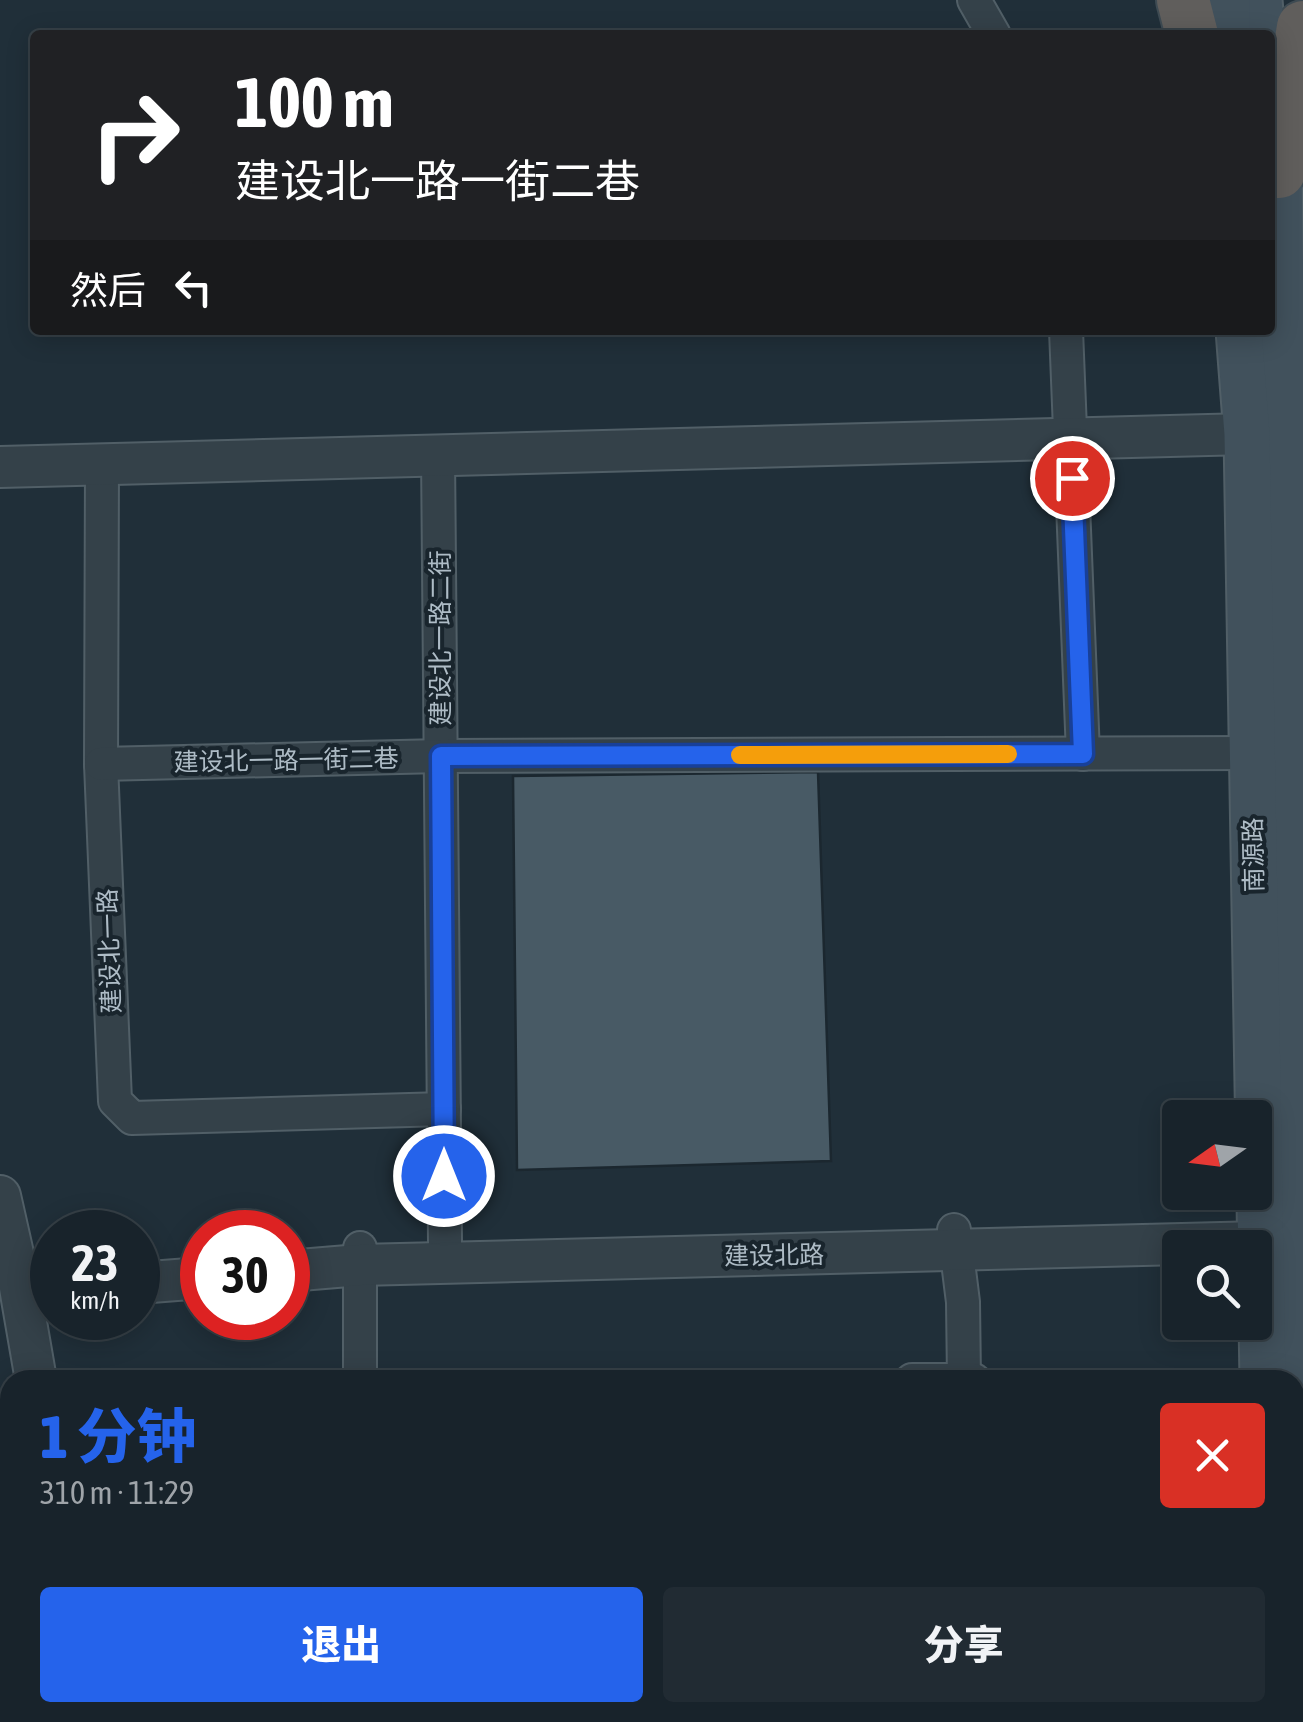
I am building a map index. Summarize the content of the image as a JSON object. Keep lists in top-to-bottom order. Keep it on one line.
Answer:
{"streets":{"main road":["南源路"],"street":["建设北一路二街","建设北一路一街二巷","建设北一路","建设北路"]},"crossings":[["建设北一路二街","建设北一路一街二巷"],["建设北一路二街","建设北一路"],["建设北一路二街","建设北路"],["建设北一路一街二巷","南源路"],["建设北一路一街二巷","建设北一路"],["南源路","建设北路"]],"north":"left","page":{"turn":["100 m","建设北一路一街二巷"],"then":"然后","speed":"23 km/h","limit":"30","heading":["1 分钟","310 m · 11:29"],"buttons":["退出","分享"]}}
